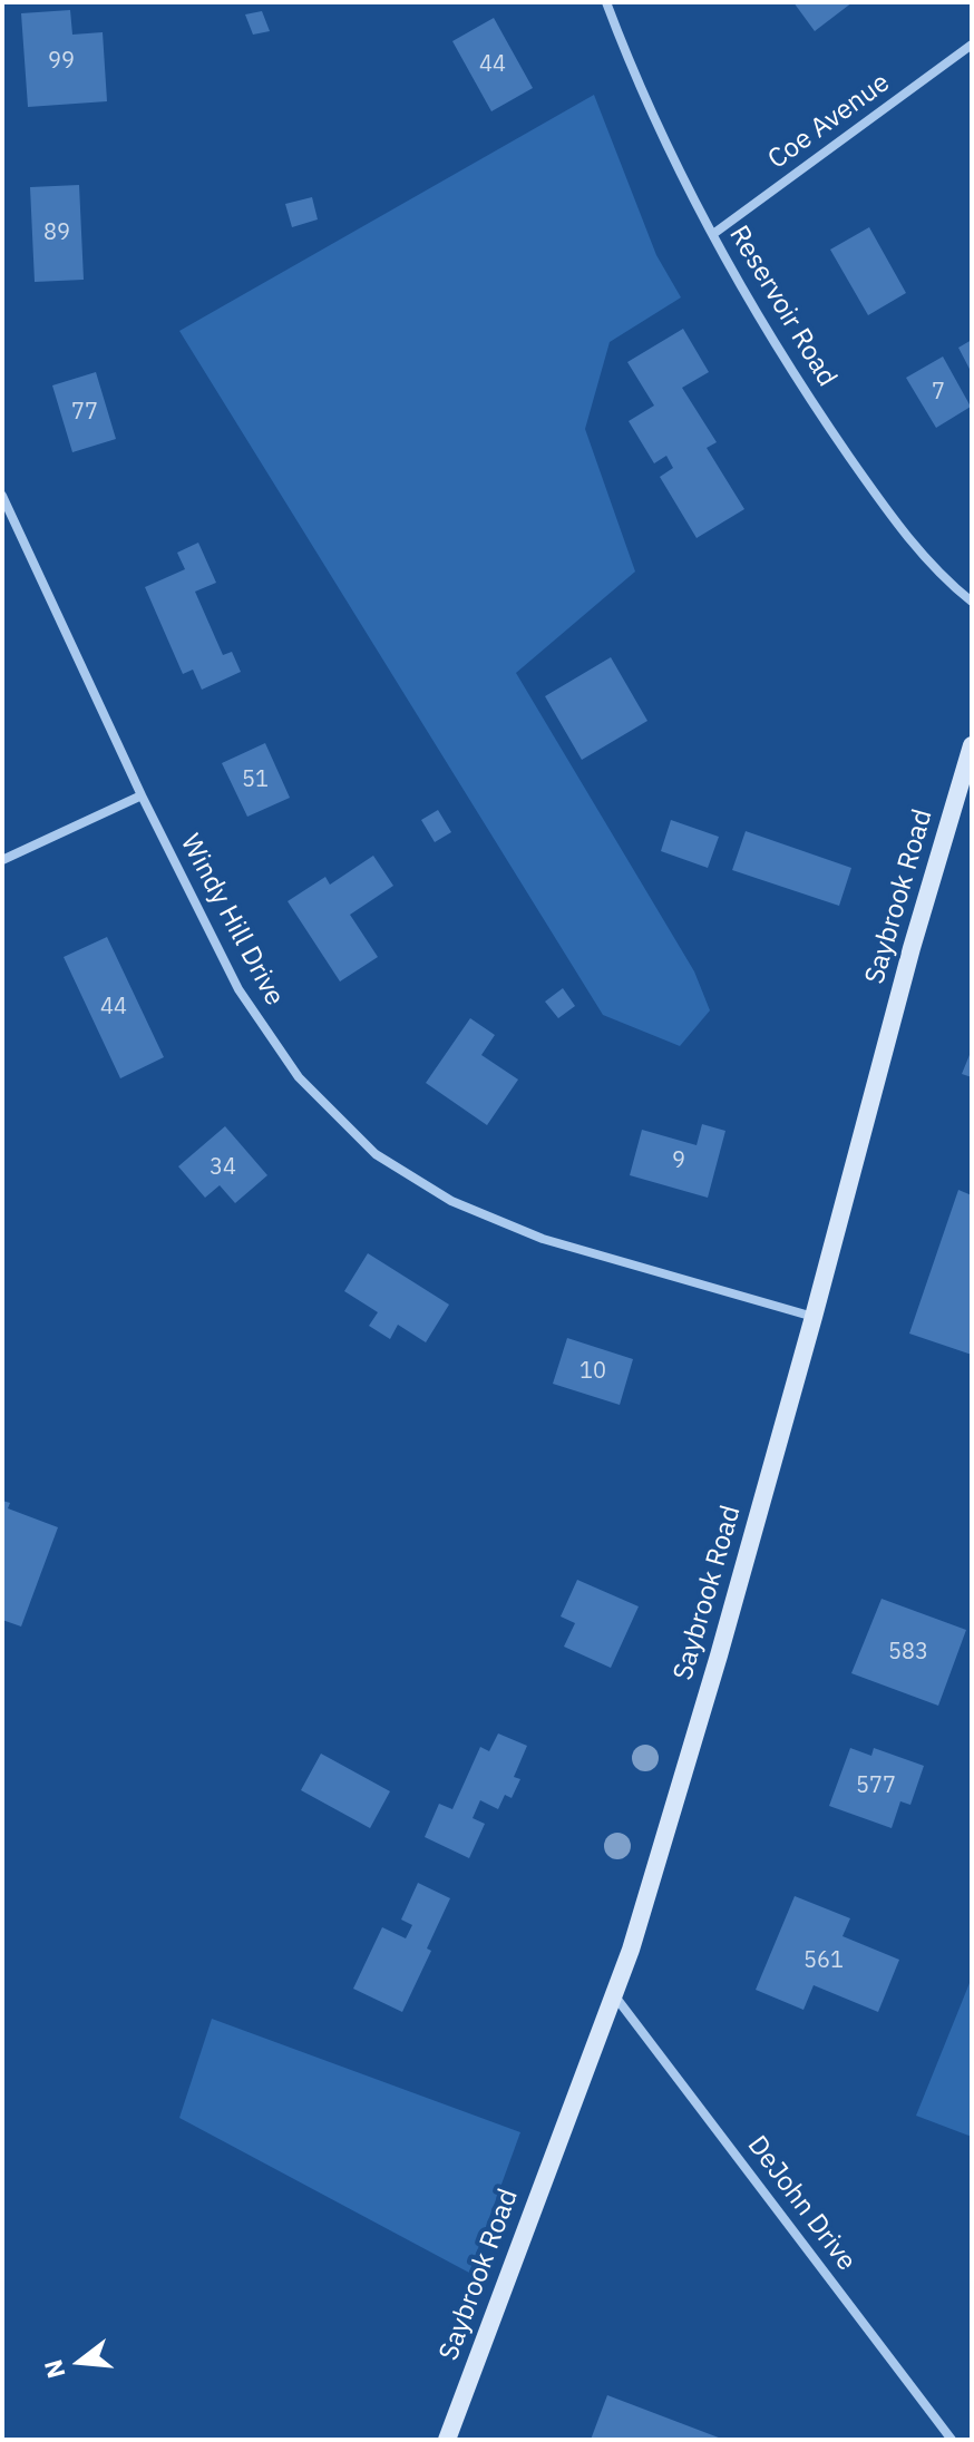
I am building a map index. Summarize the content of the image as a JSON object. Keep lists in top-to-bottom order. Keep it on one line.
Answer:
{"streets":{"main road":["Saybrook Road"],"street":["Coe Avenue","Reservoir Road","Windy Hill Drive","DeJohn Drive"]},"crossings":[["Coe Avenue","Reservoir Road"],["Saybrook Road","Windy Hill Drive"],["Saybrook Road","DeJohn Drive"]],"house_numbers":["99","44","89","7","77","51","44","9","34","10","583","577","561"],"north":"left"}
